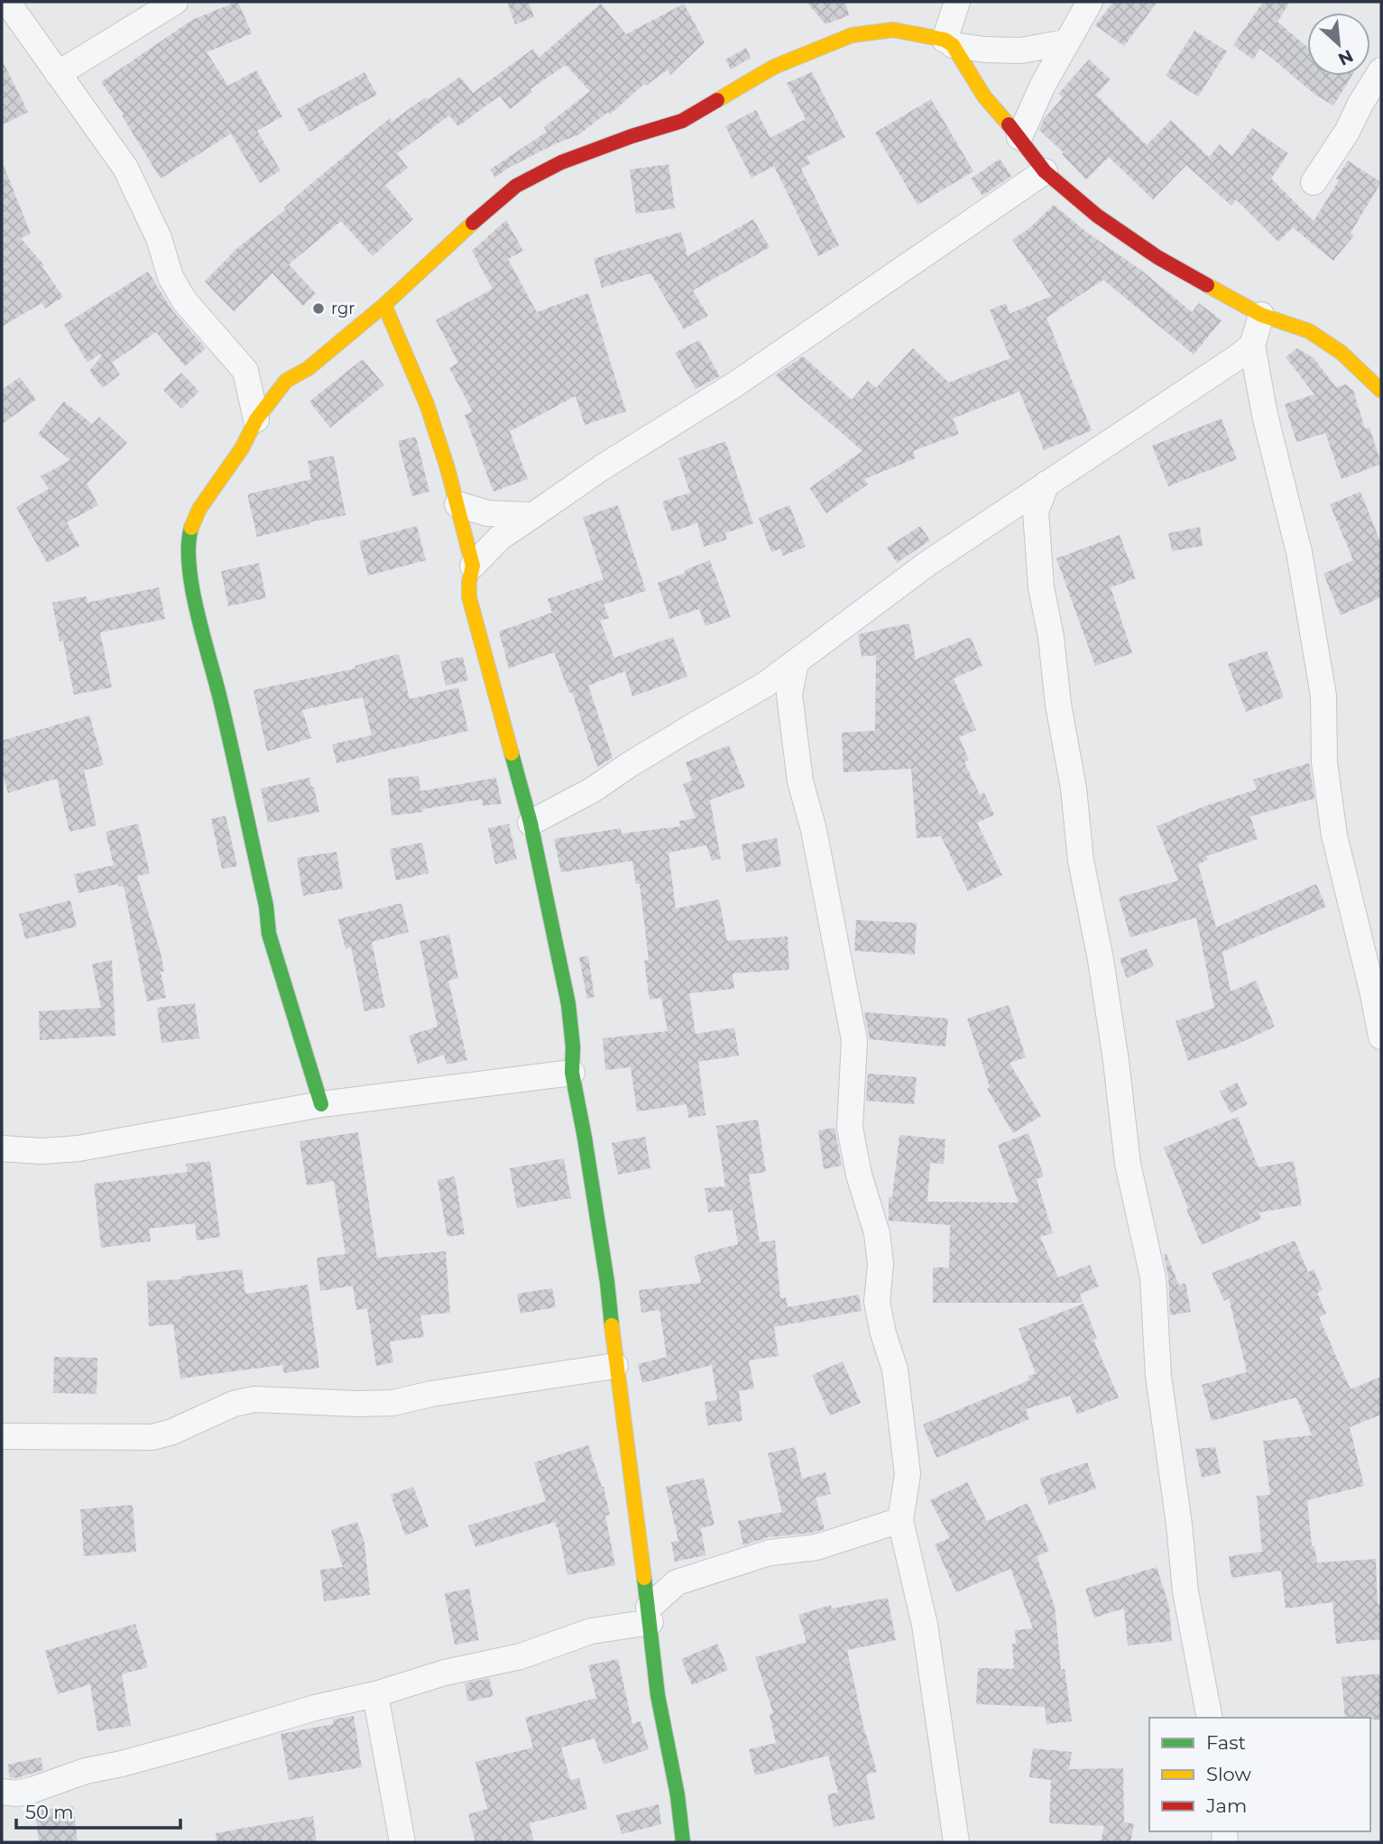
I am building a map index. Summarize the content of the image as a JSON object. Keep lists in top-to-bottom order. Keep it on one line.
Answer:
{"places":["rgr"],"legend":["Fast","Slow","Jam"],"scale_bar":"50 m","north":"bottom right"}
